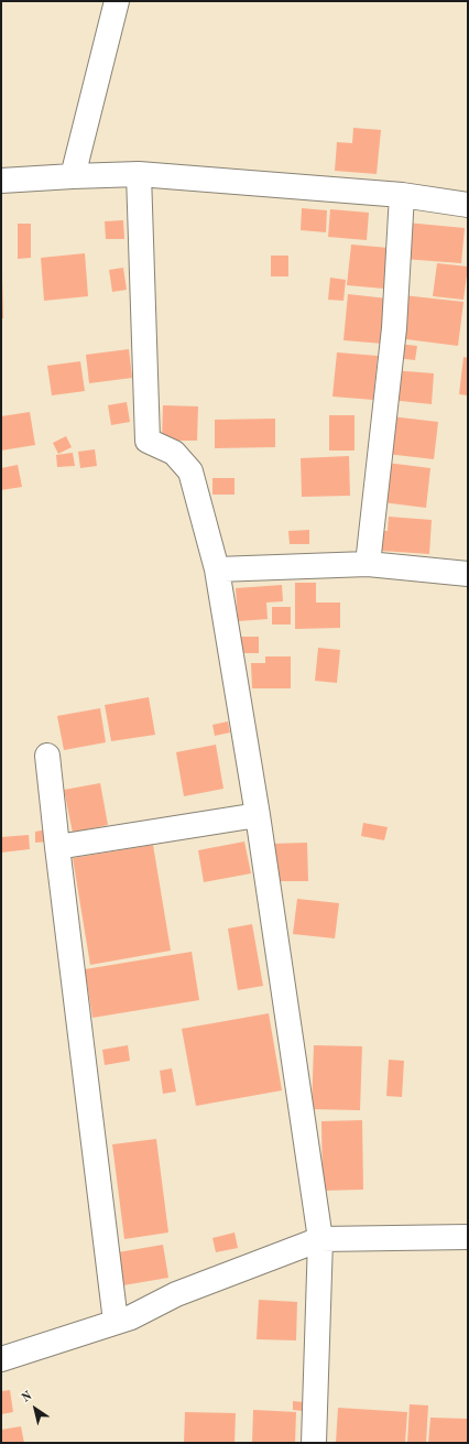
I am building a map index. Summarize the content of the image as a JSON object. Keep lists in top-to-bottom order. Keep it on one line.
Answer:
{"north":"top left"}
